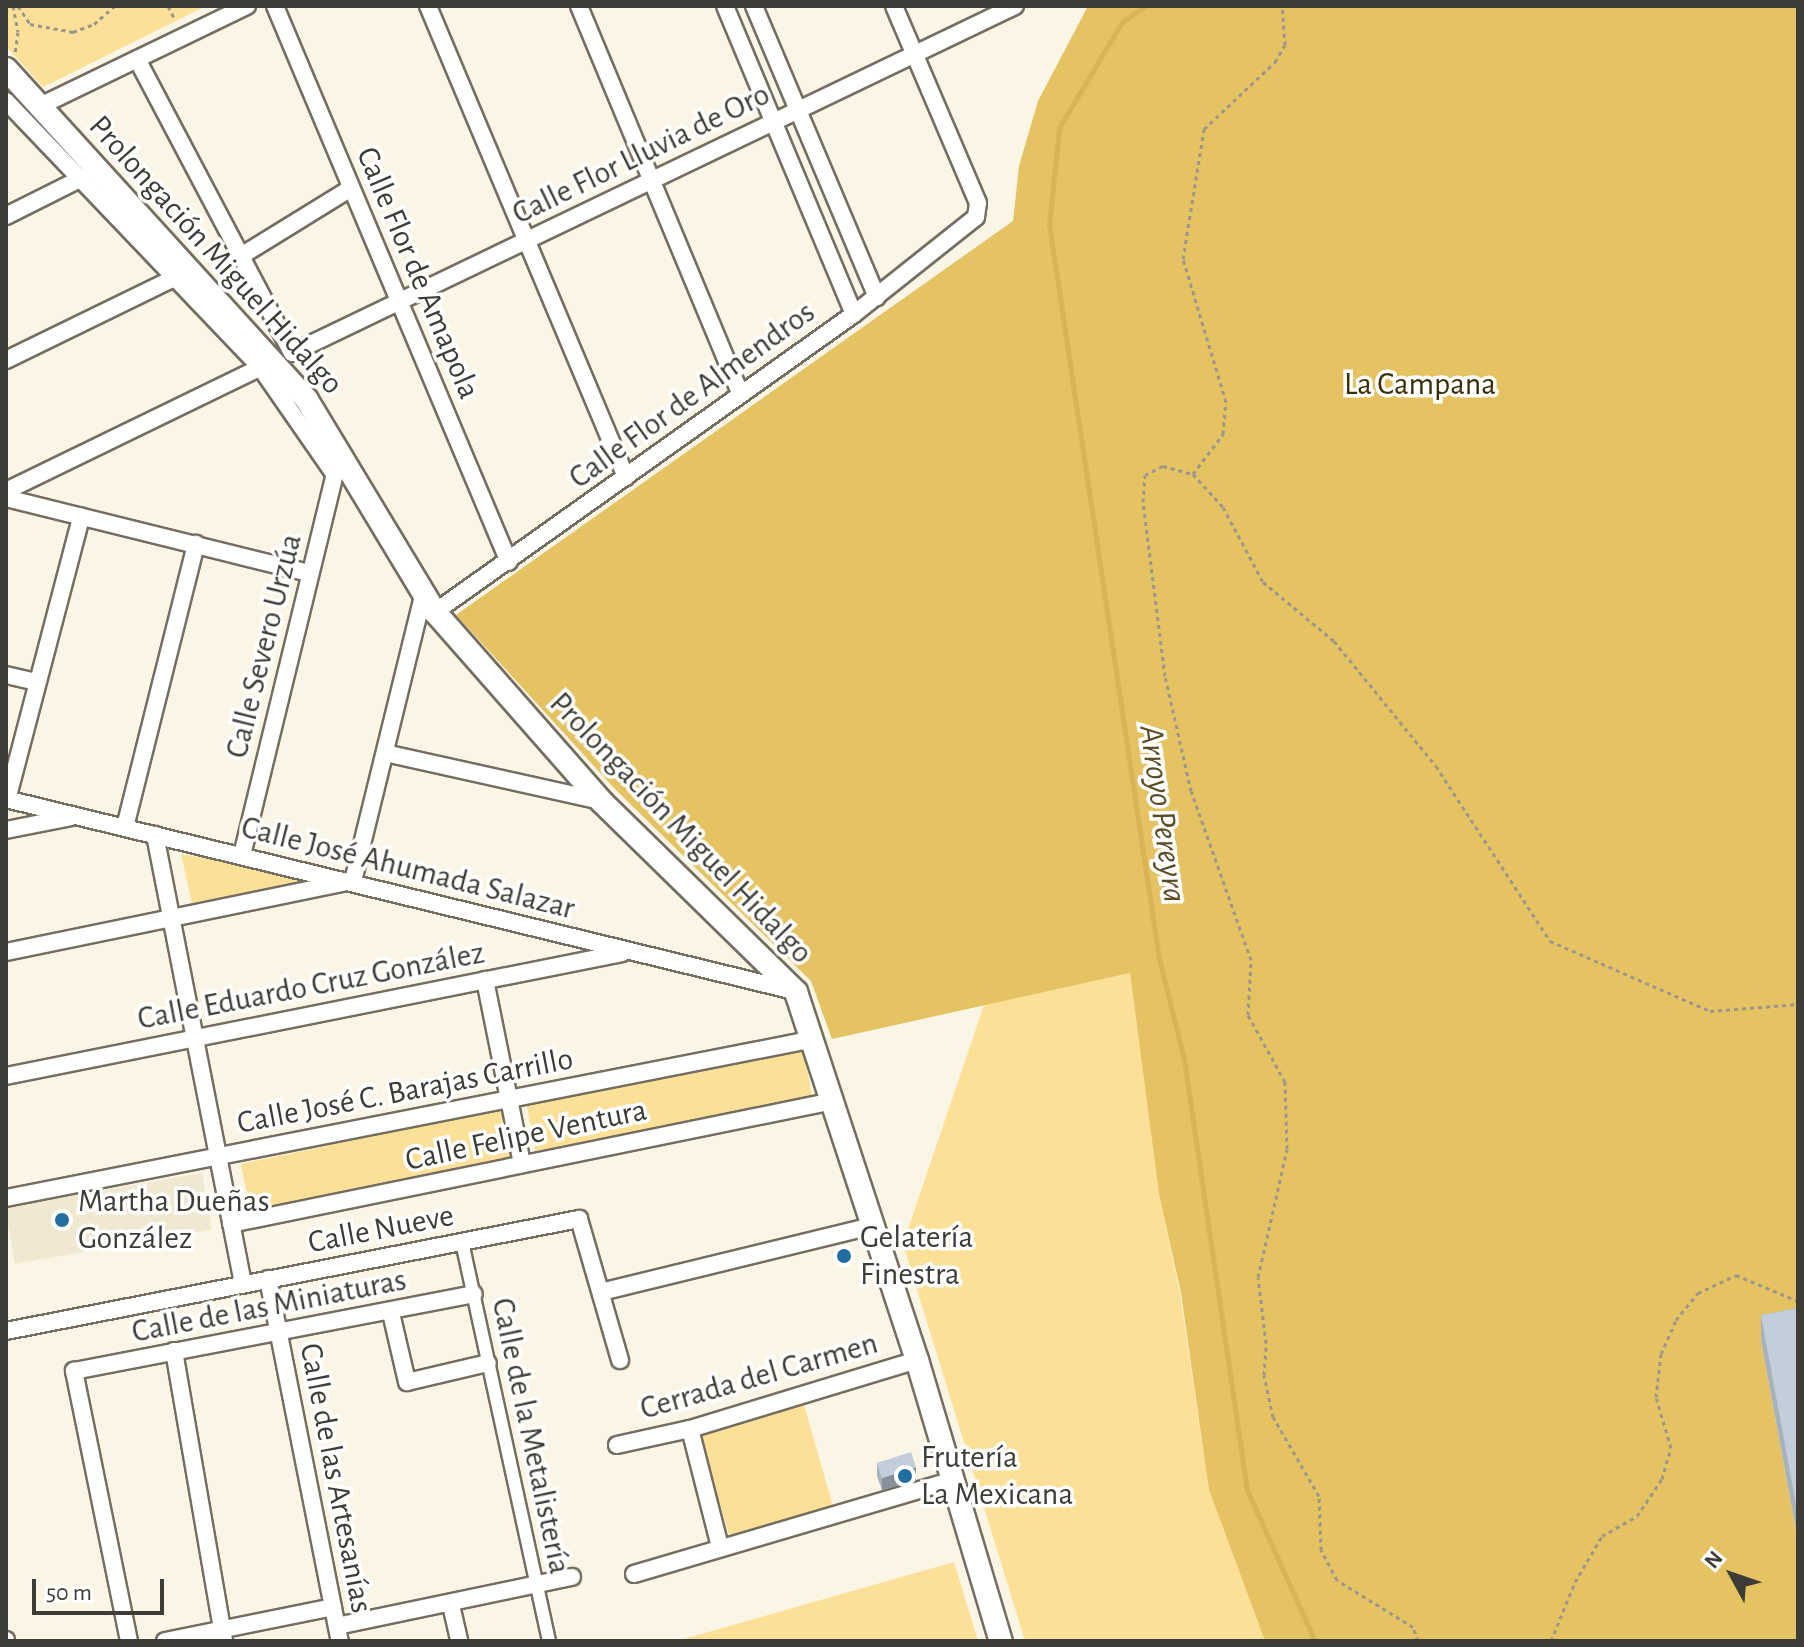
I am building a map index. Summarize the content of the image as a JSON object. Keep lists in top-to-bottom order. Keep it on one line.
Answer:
{"streets":{"main road":["Prolongación Miguel Hidalgo"],"street":["Calle Flor Lluvia de Oro","Calle Flor de Amapola","Calle Flor de Almendros","Calle Severo Urzúa","Calle José Ahumada Salazar","Calle Eduardo Cruz González","Calle José C. Barajas Carrillo","Calle Felipe Ventura","Calle Nueve","Calle de las Miniaturas","Cerrada del Carmen","Calle de la Metalistería","Calle de las Artesanías"]},"crossings":[["Calle Flor Lluvia de Oro","Prolongación Miguel Hidalgo"],["Calle Flor Lluvia de Oro","Calle Flor de Amapola"],["Calle Flor Lluvia de Oro","Calle Flor de Almendros"],["Prolongación Miguel Hidalgo","Calle Flor de Almendros"],["Prolongación Miguel Hidalgo","Calle Severo Urzúa"],["Prolongación Miguel Hidalgo","Calle José Ahumada Salazar"],["Prolongación Miguel Hidalgo","Calle José C. Barajas Carrillo"],["Prolongación Miguel Hidalgo","Calle Felipe Ventura"],["Prolongación Miguel Hidalgo","Cerrada del Carmen"],["Calle Flor de Amapola","Calle Flor de Almendros"],["Calle Severo Urzúa","Calle José Ahumada Salazar"],["Calle José Ahumada Salazar","Calle Eduardo Cruz González"],["Calle Nueve","Calle de la Metalistería"],["Calle Nueve","Calle de las Artesanías"],["Calle de las Miniaturas","Calle de la Metalistería"],["Calle de las Miniaturas","Calle de las Artesanías"]],"water":["Arroyo Pereyra"],"parks":["La Campana"],"places":["Martha Dueñas González","Gelatería Finestra","Frutería La Mexicana"],"scale_bar":"50 m","north":"top left"}
